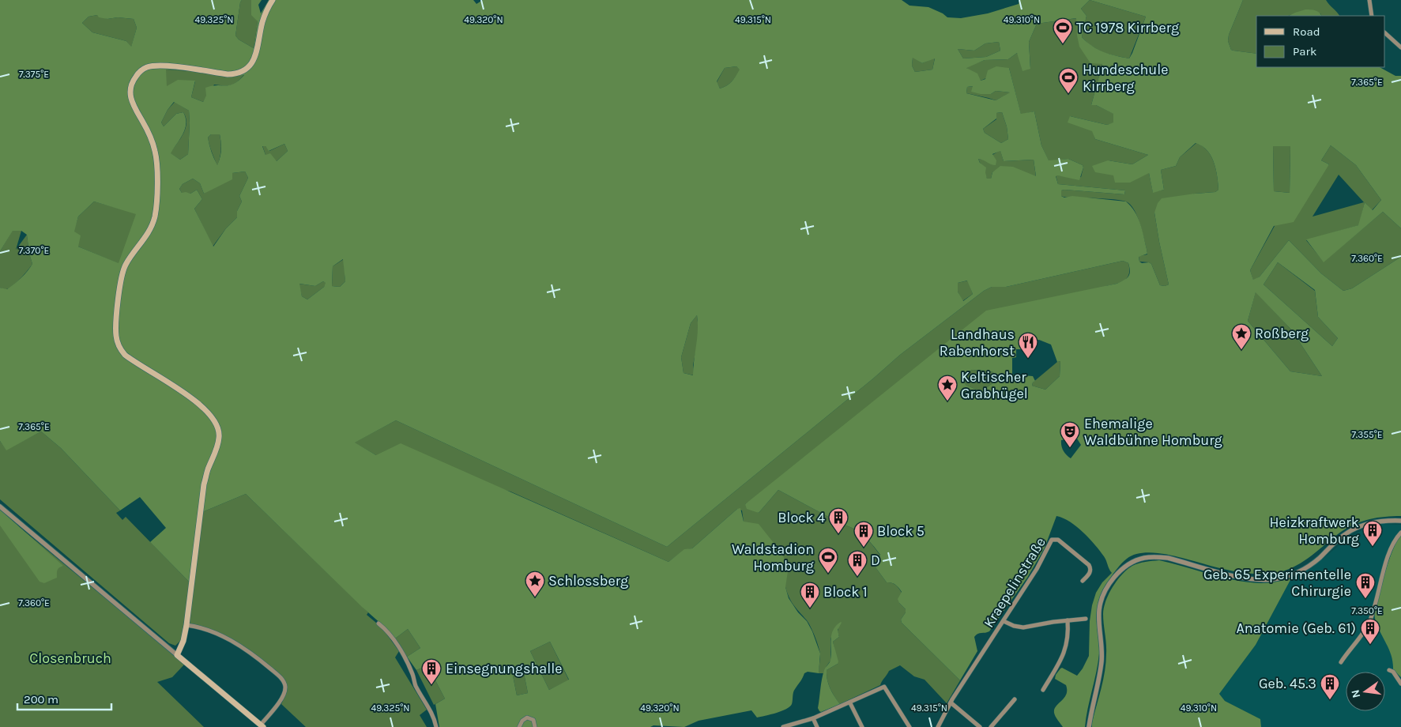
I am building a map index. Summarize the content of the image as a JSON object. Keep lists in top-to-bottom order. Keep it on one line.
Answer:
{"streets":{"street":["Kraepelinstraße"]},"parks":["Closenbruch"],"places":{"sports":["TC 1978 Kirrberg","Hundeschule Kirrberg","Waldstadion Homburg"],"place":["Roßberg","Keltischer Grabhügel","Schlossberg"],"restaurant":["Landhaus Rabenhorst"],"theatre":["Ehemalige Waldbühne Homburg"],"building":["Block 4","Heizkraftwerk Homburg","Block 5","D","Geb. 65 Experimentelle Chirurgie","Block 1","Anatomie (Geb. 61)","Einsegnungshalle","Geb. 45.3"]},"legend":["Road","Park"],"scale_bar":"200 m","north":"left","coordinates":["49.325°N","49.320°N","49.315°N","49.310°N","7.375°E","7.365°E","7.370°E","7.360°E","7.355°E","7.350°E"]}
